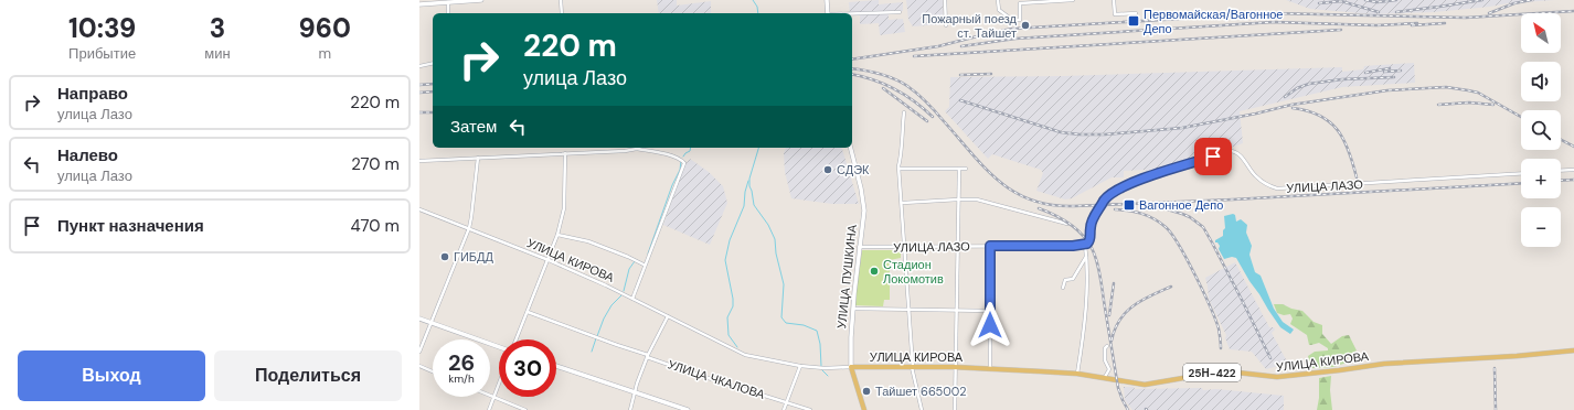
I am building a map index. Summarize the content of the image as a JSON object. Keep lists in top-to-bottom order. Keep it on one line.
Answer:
{"streets":{"main road":["УЛИЦА КИРОВА","УЛИЦА ПУШКИНА","25Н-422"],"street":["УЛИЦА ЛАЗО","УЛИЦА ЧКАЛОВА"]},"crossings":[["УЛИЦА ЛАЗО","УЛИЦА ПУШКИНА"],["УЛИЦА КИРОВА","УЛИЦА ПУШКИНА"]],"places":{"transit":["Первомайская/Вагонное Депо","Вагонное Депо"],"other":["Пожарный поезд ст. Тайшет","СДЭК","ГИБДД","Стадион Локомотив","Тайшет 665002"]},"north":"top left","page":{"eta":["10:39","Прибытие","3","мин","960","m"],"map_buttons":["+","−"],"turn":["220 m","улица Лазо"],"list":[{"name":"Направо","note":"улица Лазо","value":"220 m"},{"name":"Налево","note":"улица Лазо","value":"270 m"},{"name":"Пункт назначения","value":"470 m"}],"then":"Затем","speed":"26 km/h","limit":"30","buttons":["Выход","Поделиться"]}}
